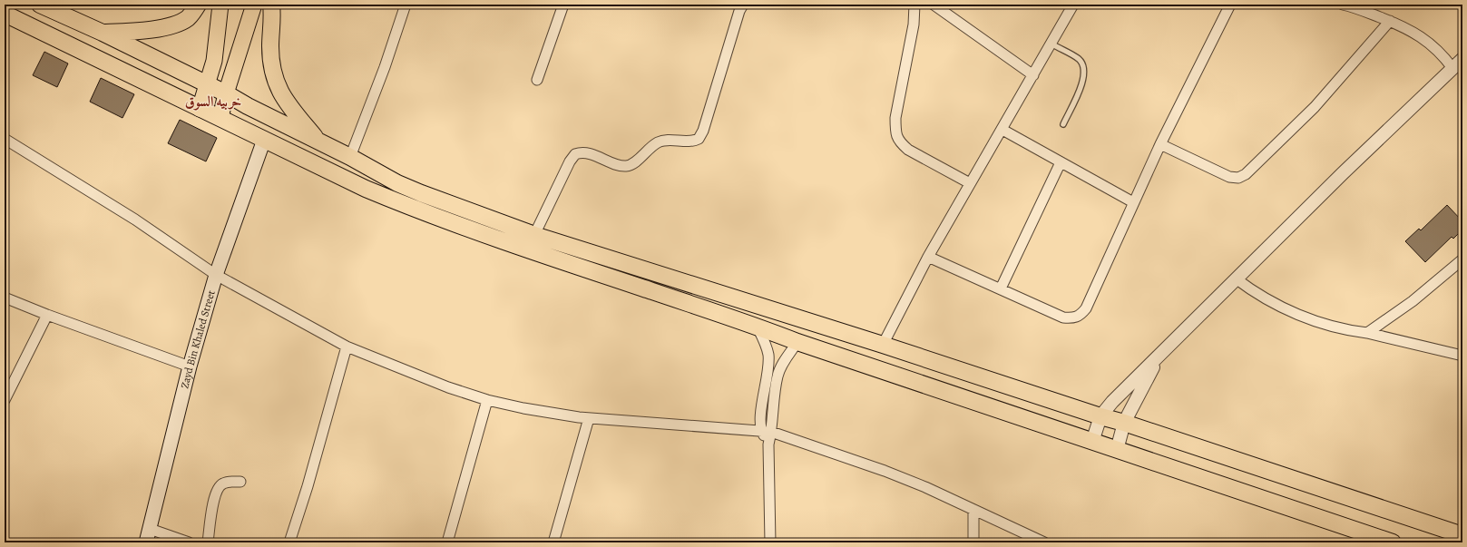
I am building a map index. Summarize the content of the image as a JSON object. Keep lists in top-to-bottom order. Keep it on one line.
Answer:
{"streets":{"main road":["Zayd Bin Khaled Street"]},"districts":["خربیه السوق"]}
